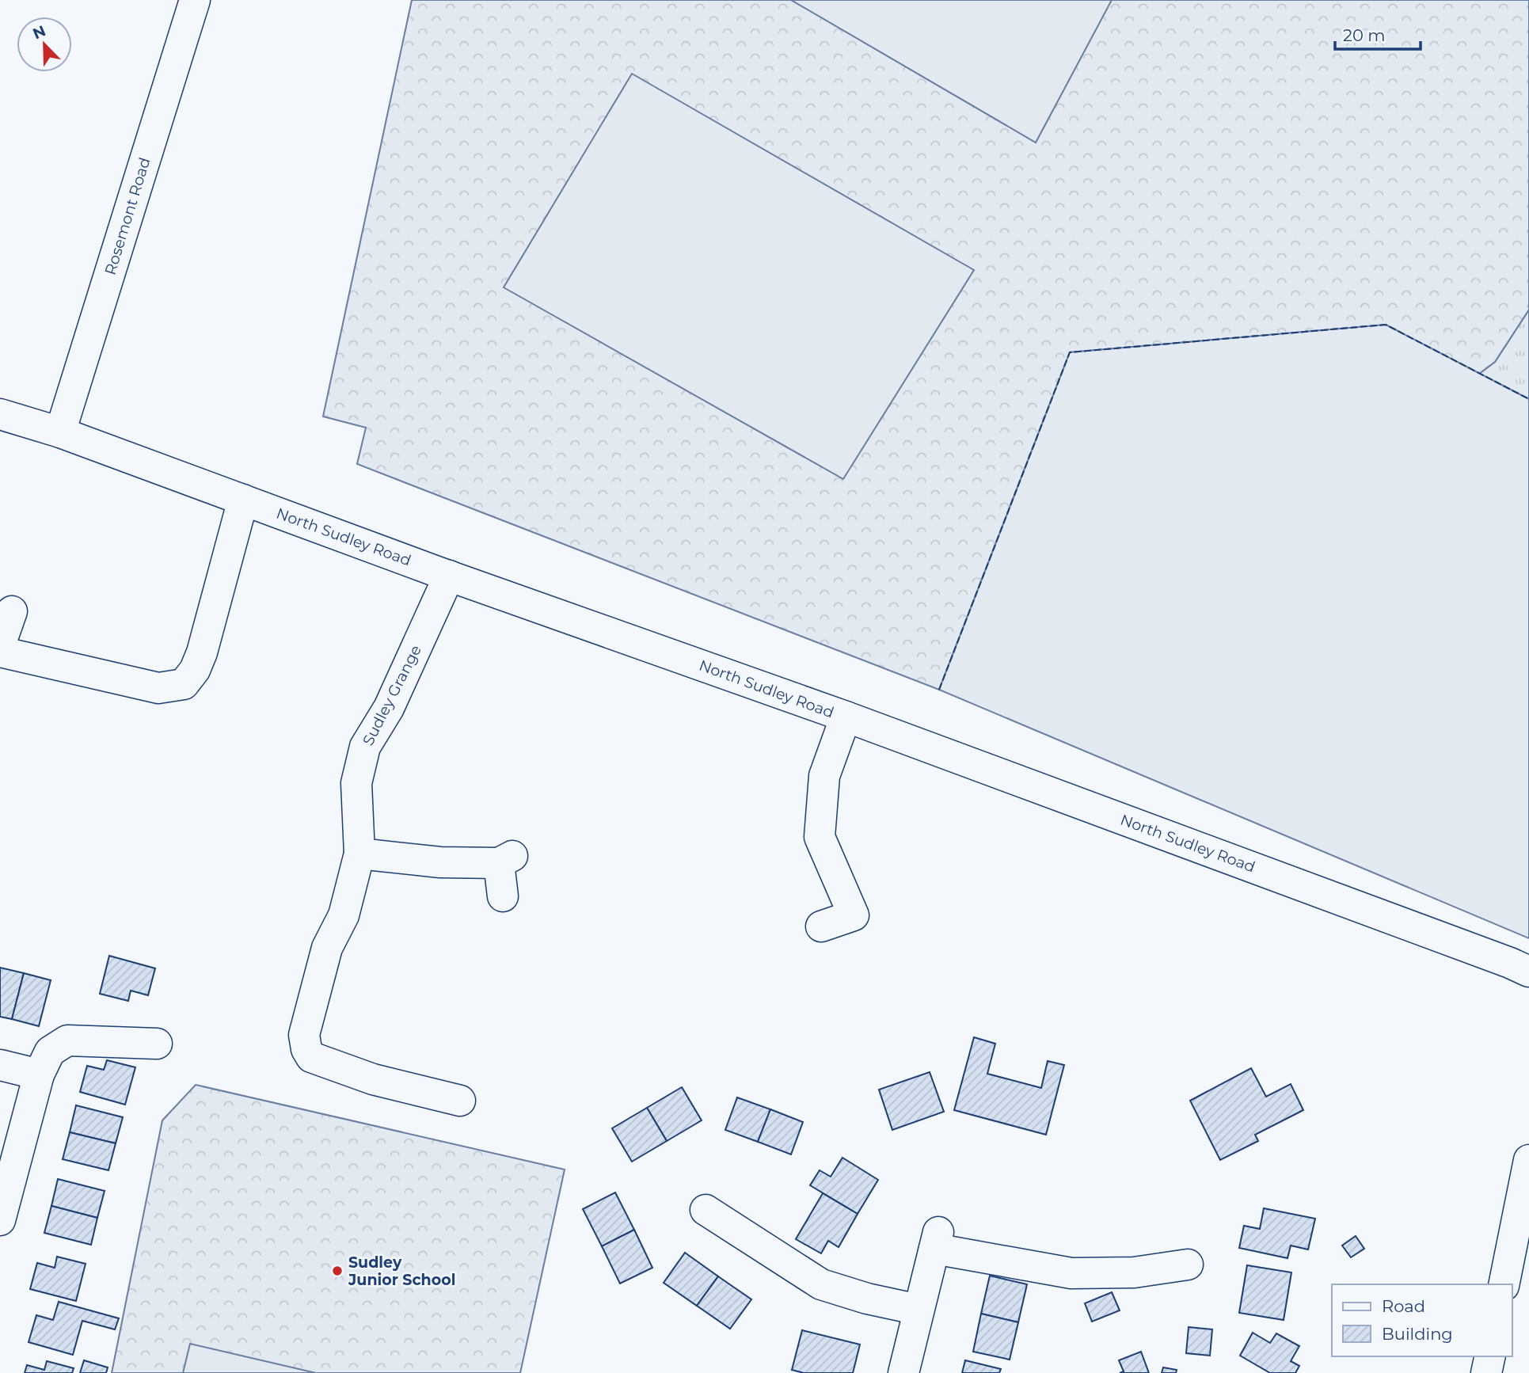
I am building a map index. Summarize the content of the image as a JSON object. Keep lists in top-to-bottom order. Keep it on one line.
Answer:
{"streets":{"street":["Rosemont Road","North Sudley Road","Sudley Grange"]},"crossings":[["Rosemont Road","North Sudley Road"],["North Sudley Road","Sudley Grange"]],"places":["Sudley Junior School"],"legend":["Road","Building"],"scale_bar":"20 m","north":"top left"}
